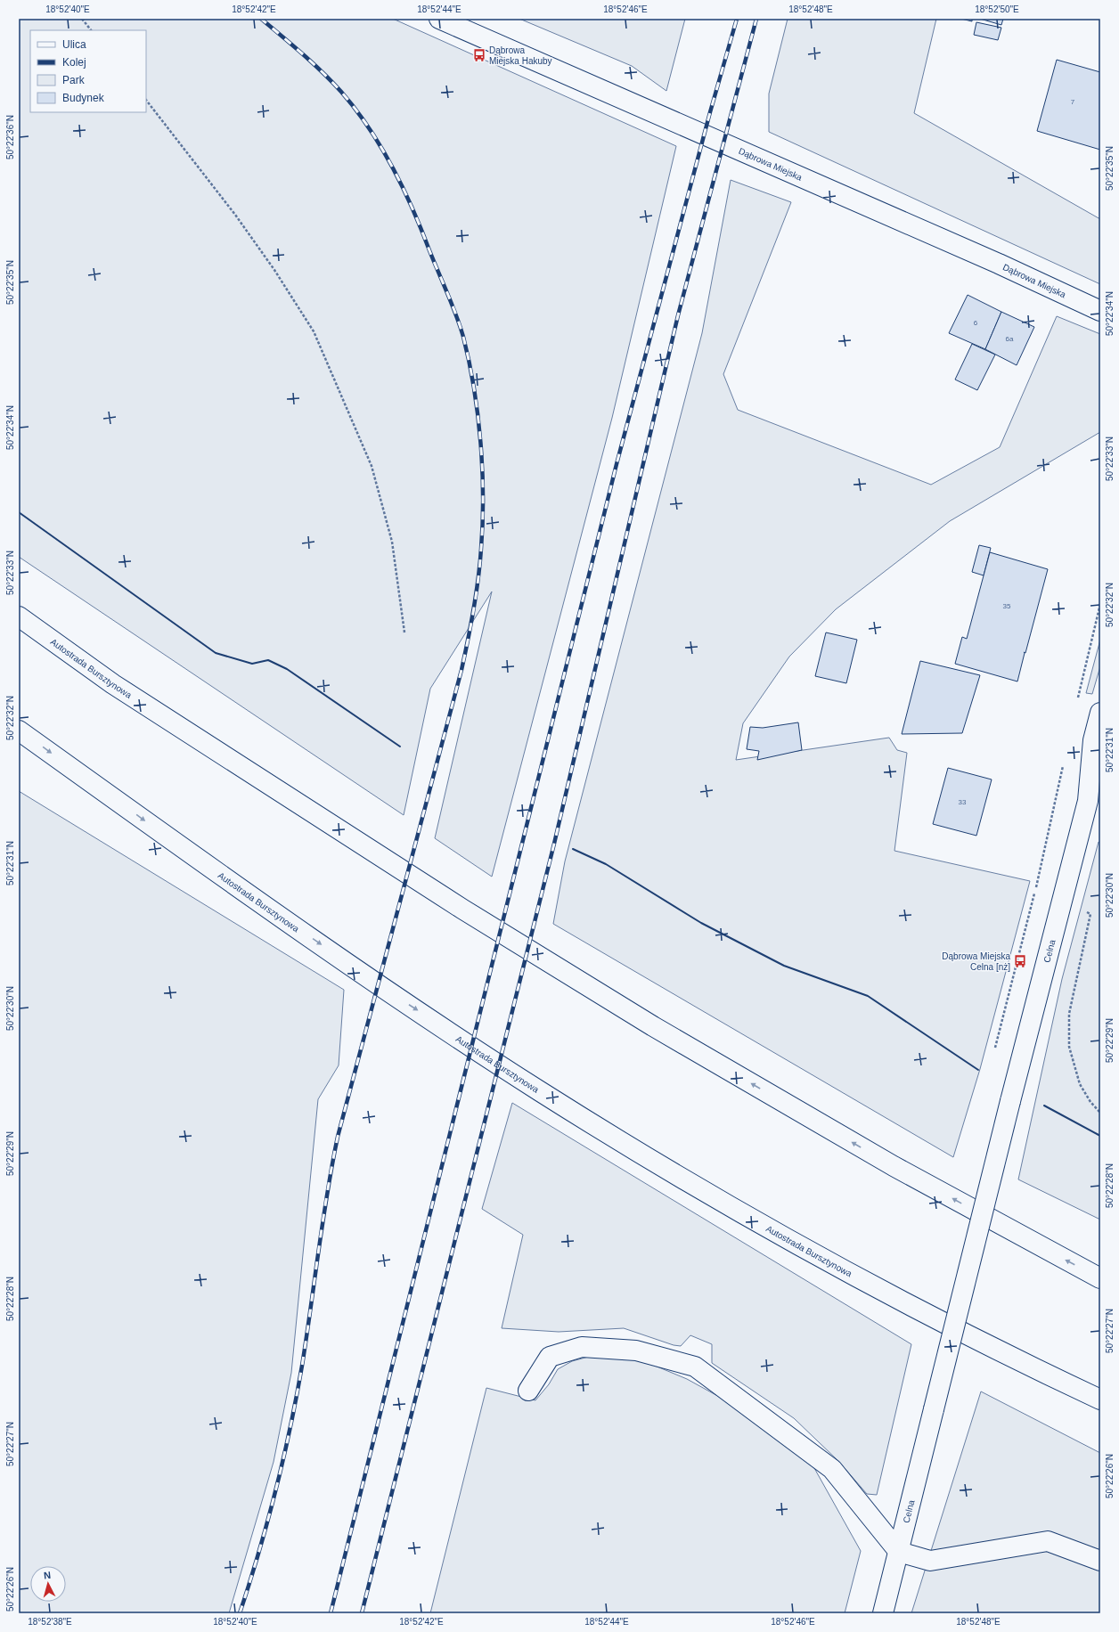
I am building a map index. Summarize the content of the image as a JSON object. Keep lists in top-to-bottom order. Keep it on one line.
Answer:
{"streets":{"main road":["Dąbrowa Miejska","Autostrada Bursztynowa","Celna"]},"places":{"bus stop":["Dąbrowa Miejska Hakuby","Dąbrowa Miejska Celna [nż]"]},"house_numbers":["7","6","6a","35","33"],"legend":["Ulica","Kolej","Park","Budynek"],"north":"top","coordinates":["18°52'40\"E","18°52'42\"E","18°52'44\"E","18°52'46\"E","18°52'48\"E","18°52'50\"E","50°22'36\"N","50°22'35\"N","50°22'34\"N","50°22'33\"N","50°22'32\"N","50°22'31\"N","50°22'30\"N","50°22'29\"N","50°22'28\"N","50°22'27\"N","50°22'26\"N","18°52'38\"E"]}
